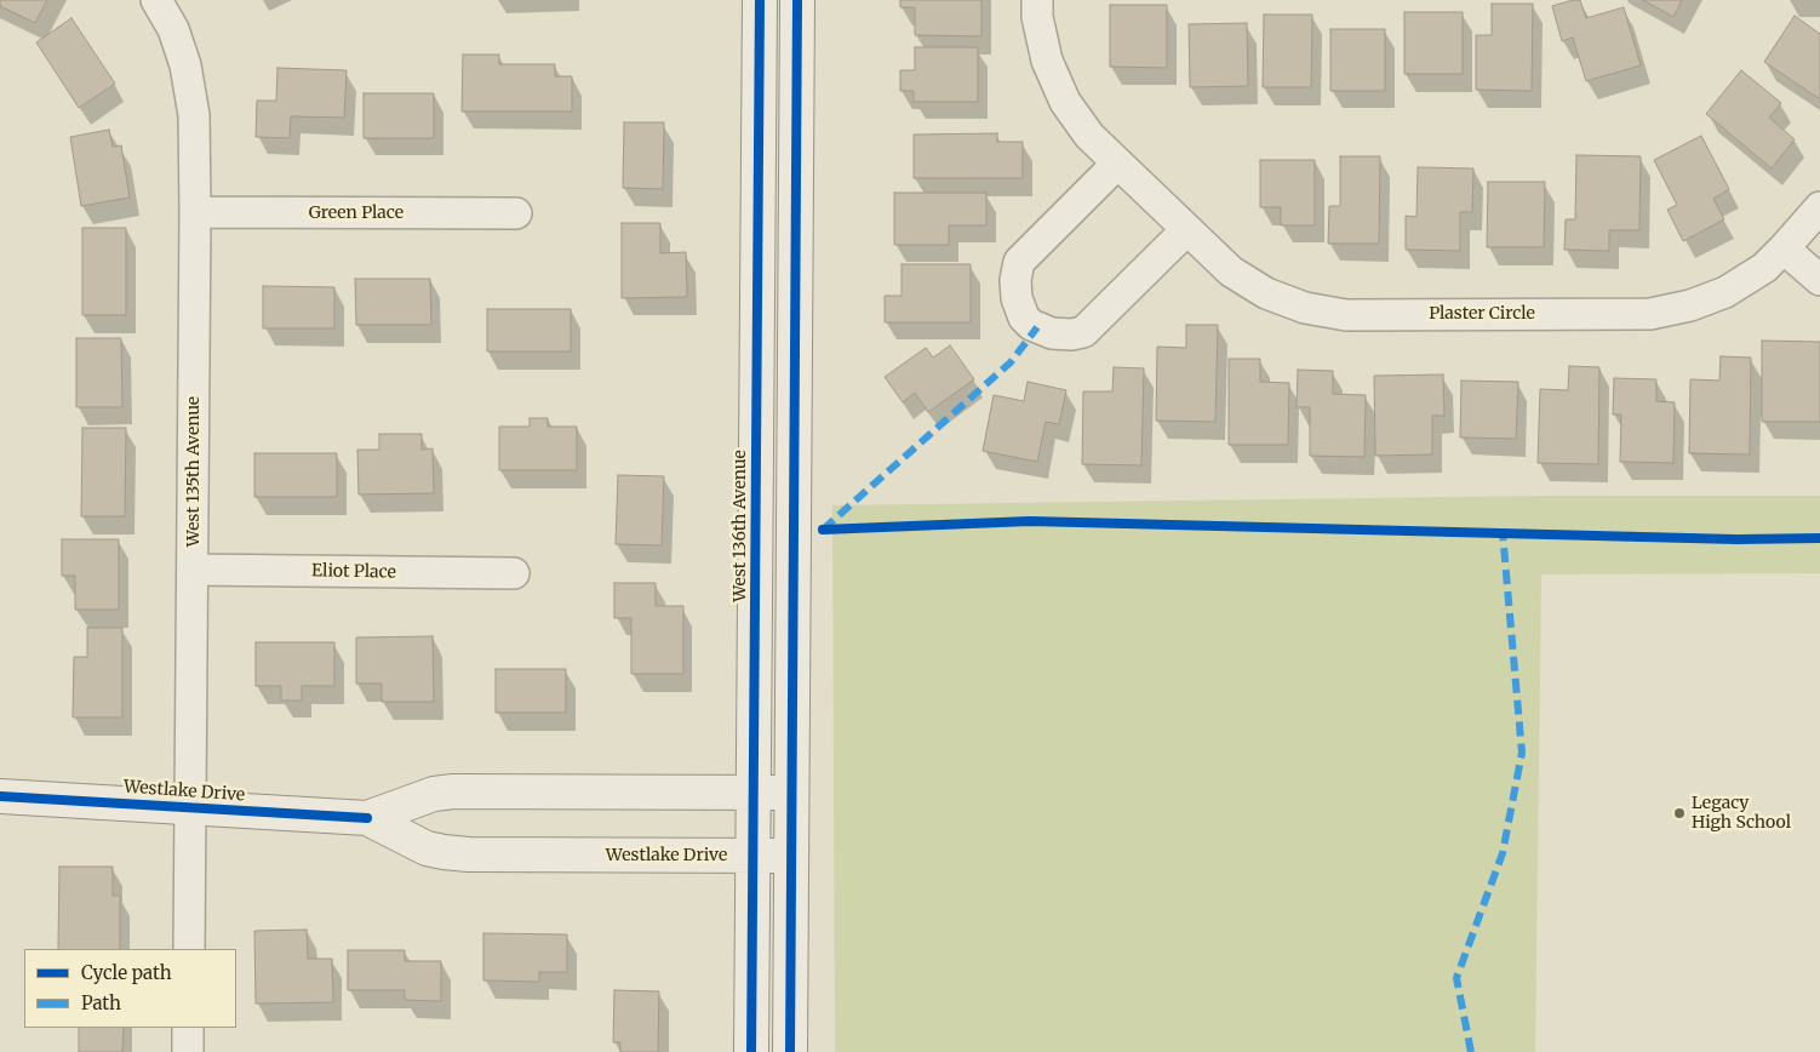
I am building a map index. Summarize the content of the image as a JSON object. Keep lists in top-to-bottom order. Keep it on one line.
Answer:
{"streets":{"main road":["West 136th Avenue","Westlake Drive"],"street":["Green Place","Plaster Circle","West 135th Avenue","Eliot Place"]},"crossings":[["Green Place","West 135th Avenue"],["West 135th Avenue","Eliot Place"],["West 135th Avenue","Westlake Drive"],["West 136th Avenue","Westlake Drive"]],"places":["Legacy High School"],"legend":["Cycle path","Path"]}
